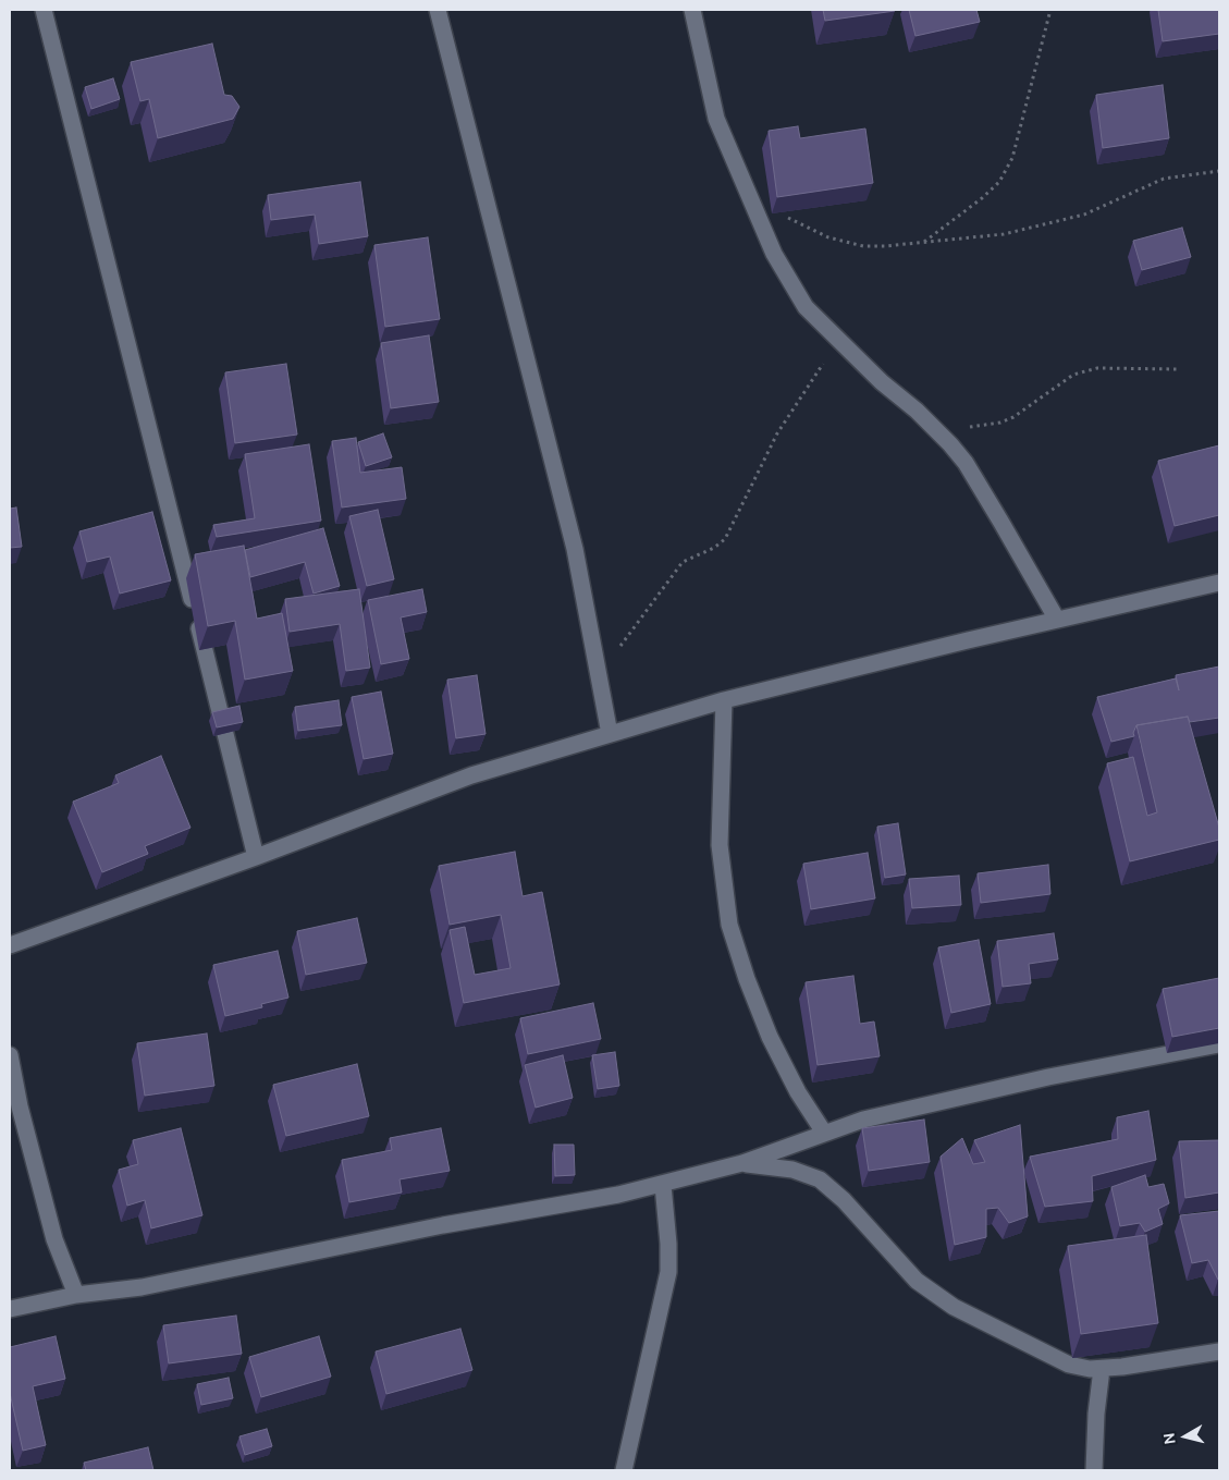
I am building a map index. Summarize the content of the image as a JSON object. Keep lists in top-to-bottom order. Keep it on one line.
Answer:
{"north":"left"}
